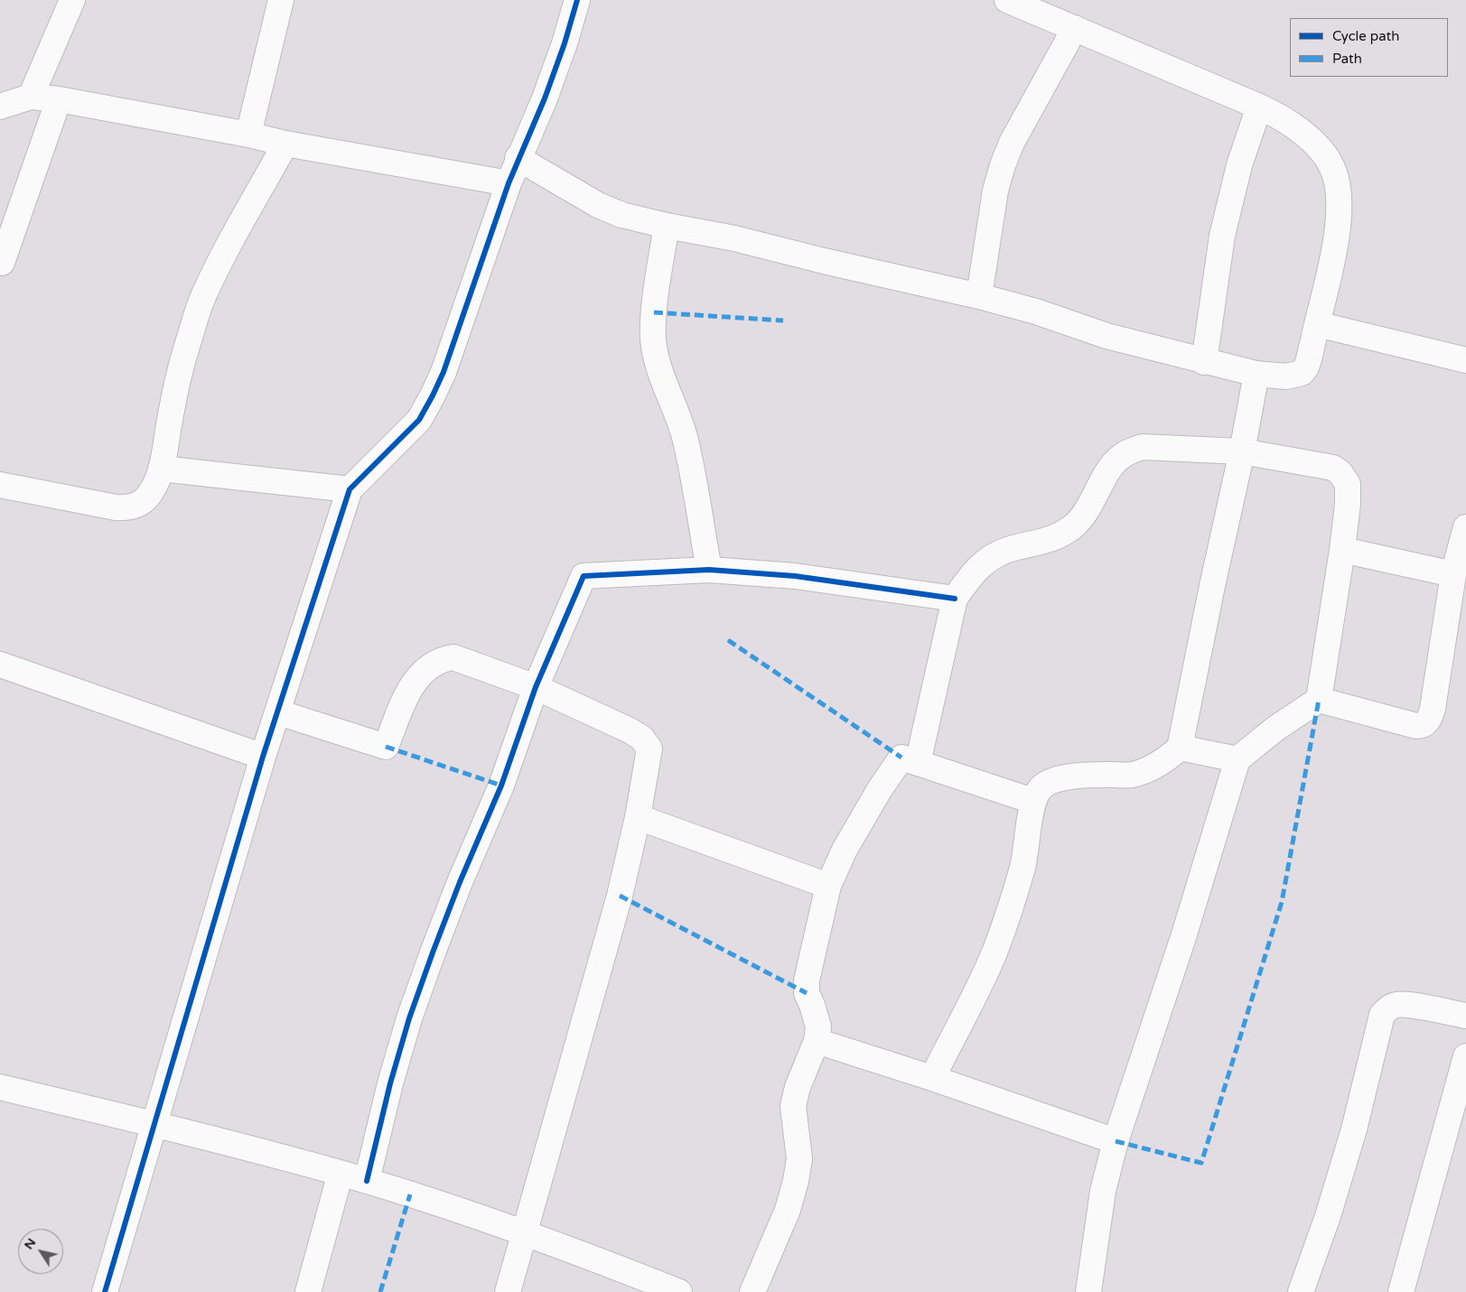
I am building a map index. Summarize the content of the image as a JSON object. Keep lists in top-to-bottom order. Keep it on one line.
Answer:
{"legend":["Cycle path","Path"],"north":"top left"}
